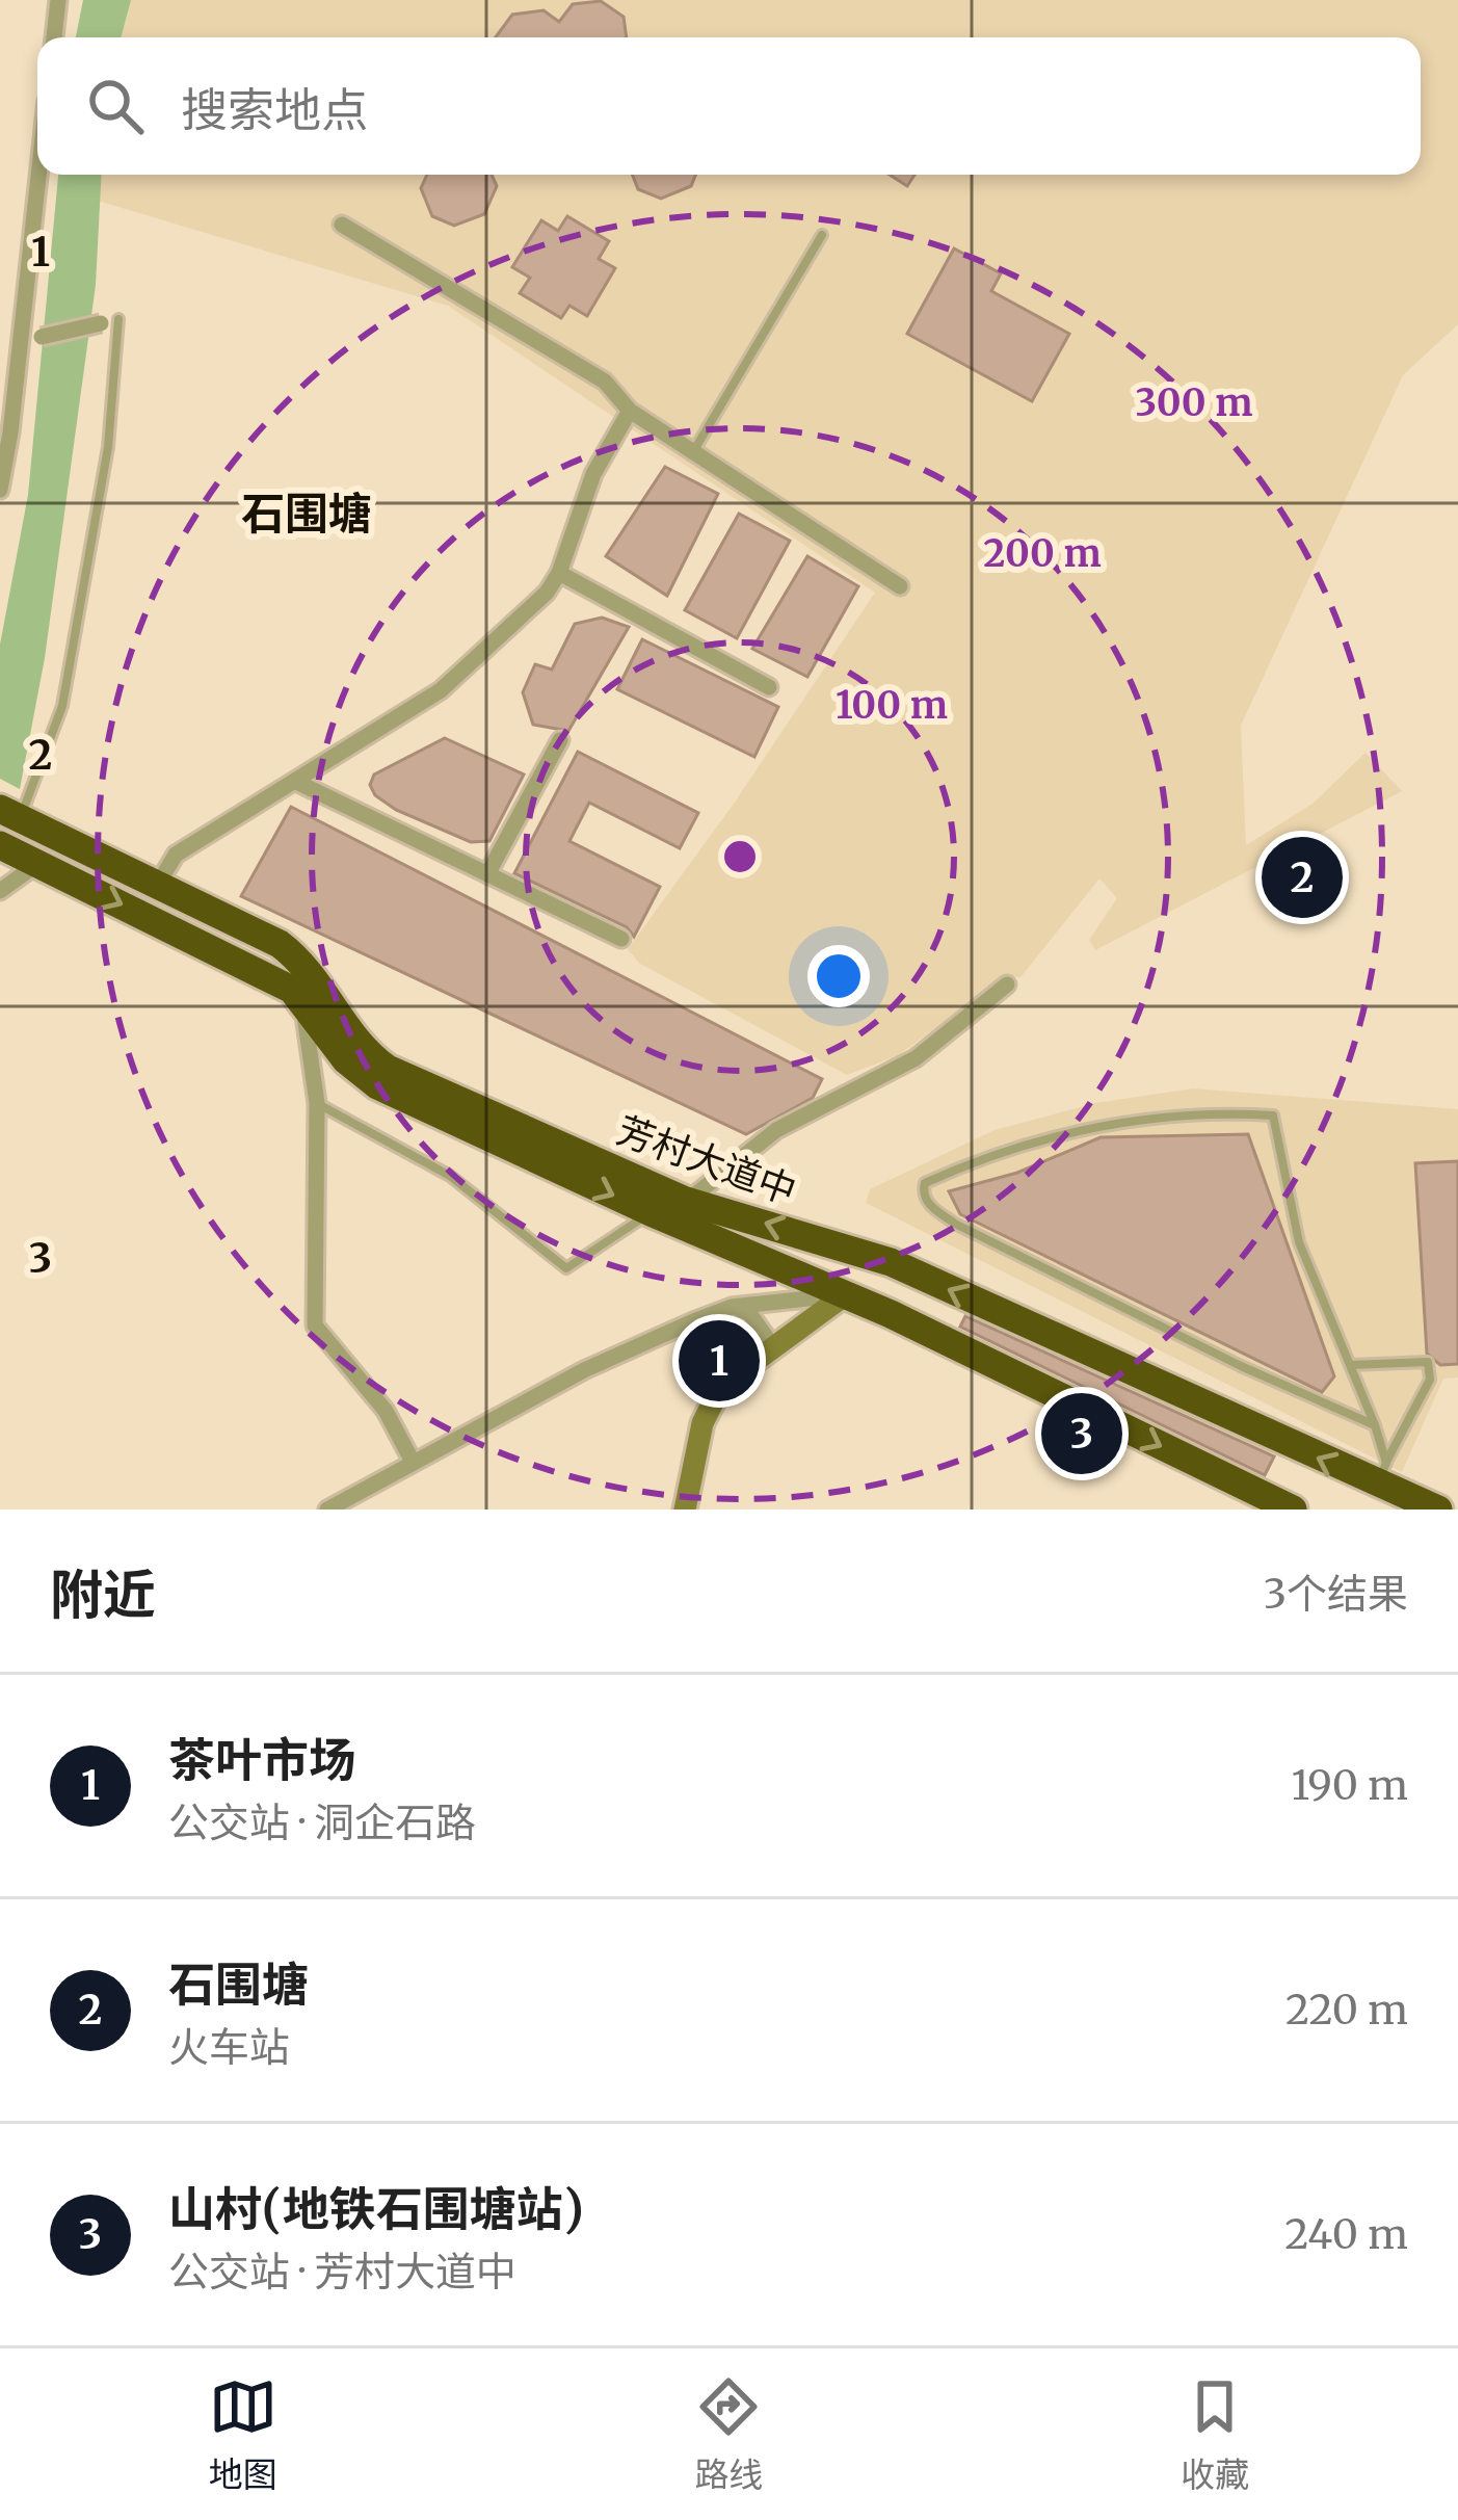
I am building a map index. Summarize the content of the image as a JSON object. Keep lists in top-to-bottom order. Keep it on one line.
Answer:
{"streets":{"highway":["芳村大道中"]},"districts":["石围塘"],"page":{"search":"搜索地点","pins":["2","1","3"],"heading":["附近","3个结果"],"list":[{"mark":"1","name":"茶叶市场","note":"公交站 · 洞企石路","value":"190 m"},{"mark":"2","name":"石围塘","note":"火车站","value":"220 m"},{"mark":"3","name":"山村(地铁石围塘站)","note":"公交站 · 芳村大道中","value":"240 m"}],"nav":["地图","路线","收藏"]},"grid":{"rows":["1","2","3"]},"rings":["300 m","200 m","100 m"]}
